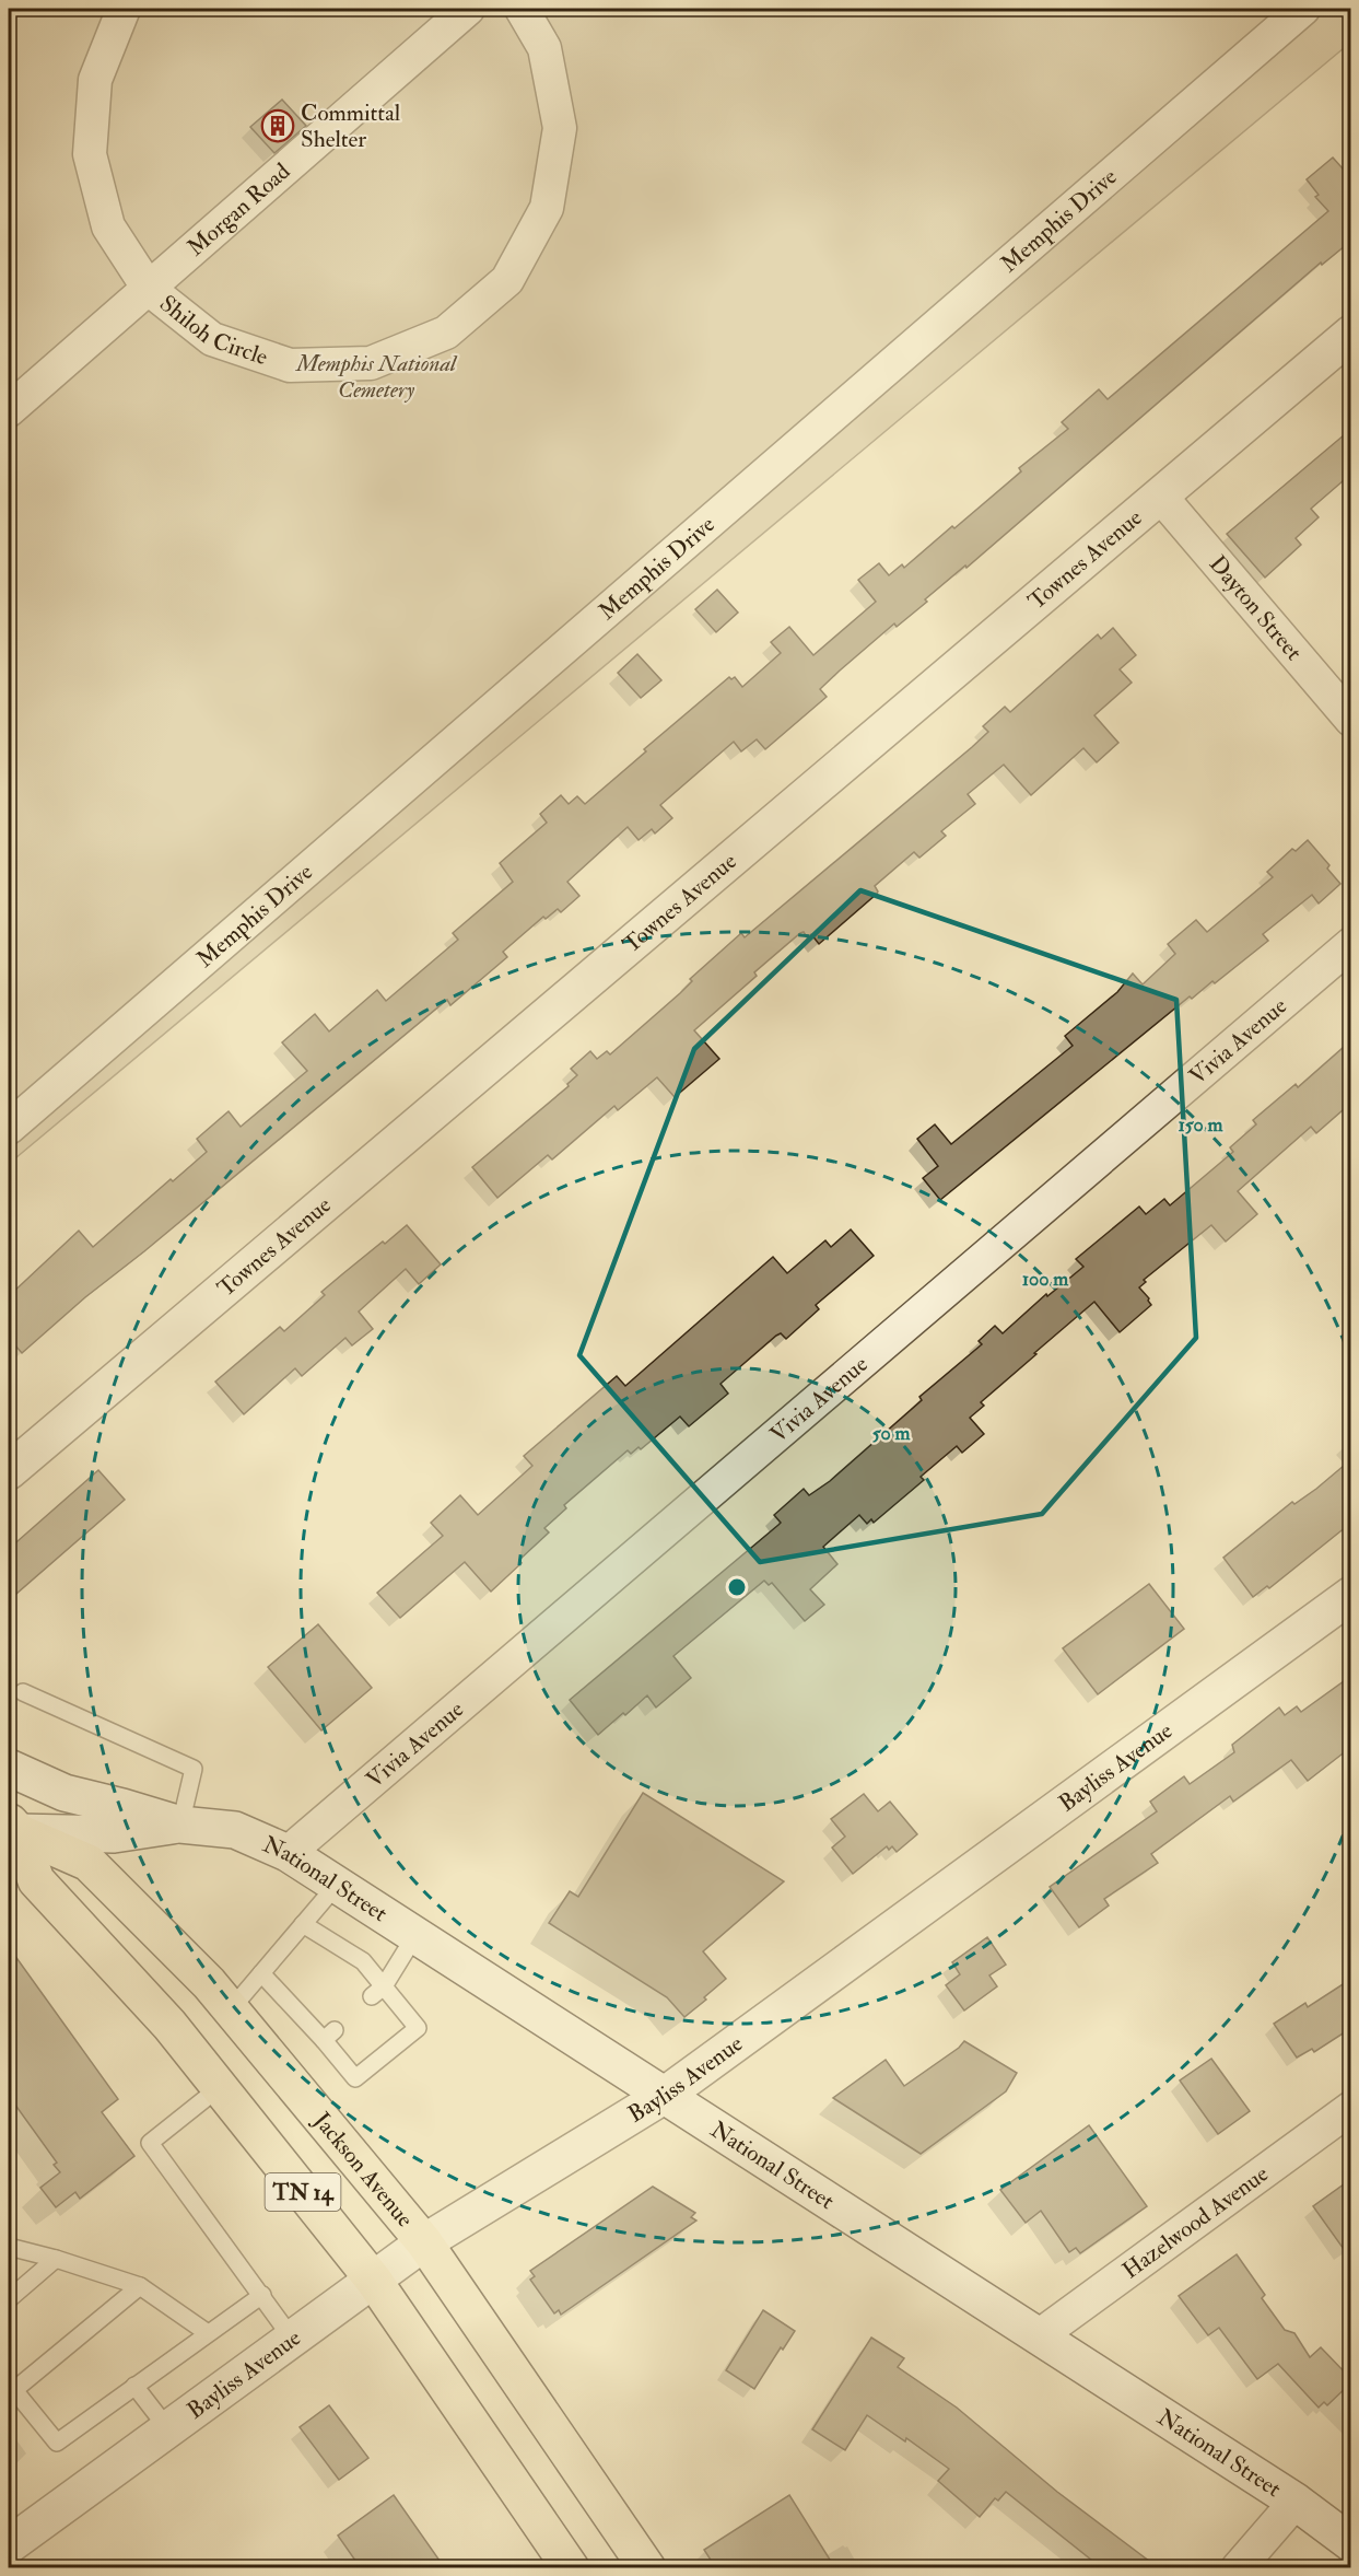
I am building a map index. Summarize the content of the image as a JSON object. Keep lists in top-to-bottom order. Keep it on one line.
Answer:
{"streets":{"main road":["Jackson Avenue","TN 14"],"street":["Morgan Road","Memphis Drive","Shiloh Circle","Townes Avenue","Dayton Street","Vivia Avenue","Bayliss Avenue","National Street","Hazelwood Avenue"]},"crossings":[["Morgan Road","Shiloh Circle"],["Townes Avenue","Dayton Street"],["Vivia Avenue","National Street"],["Bayliss Avenue","National Street"],["Bayliss Avenue","Jackson Avenue"],["Bayliss Avenue","TN 14"],["National Street","Jackson Avenue"],["National Street","TN 14"],["National Street","Hazelwood Avenue"],["Jackson Avenue","TN 14"]],"parks":["Memphis National Cemetery"],"places":{"building":["Committal Shelter"]},"rings":["150 m","100 m","50 m"]}
